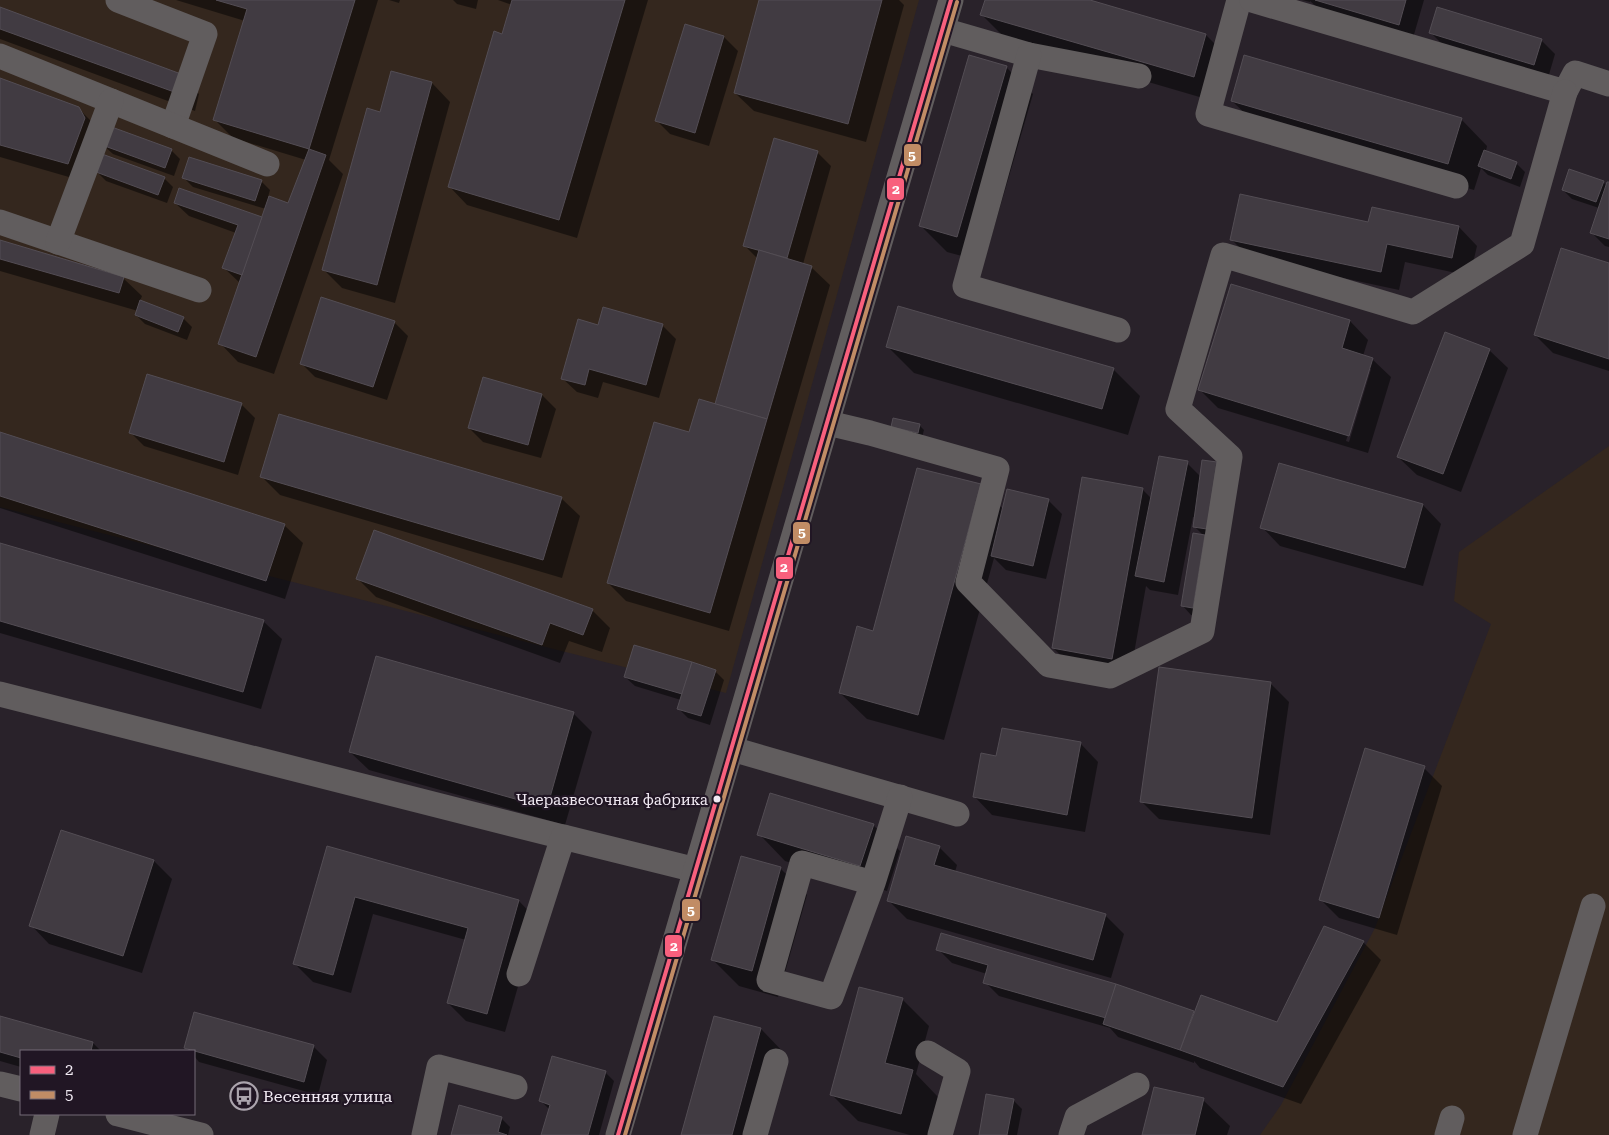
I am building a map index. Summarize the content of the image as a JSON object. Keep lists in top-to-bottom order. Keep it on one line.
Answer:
{"places":{"other":["Чаеразвесочная фабрика"],"bus stop":["Весенняя улица"]},"lines":["transit line 2","transit line 5"],"legend":["2","5"]}
